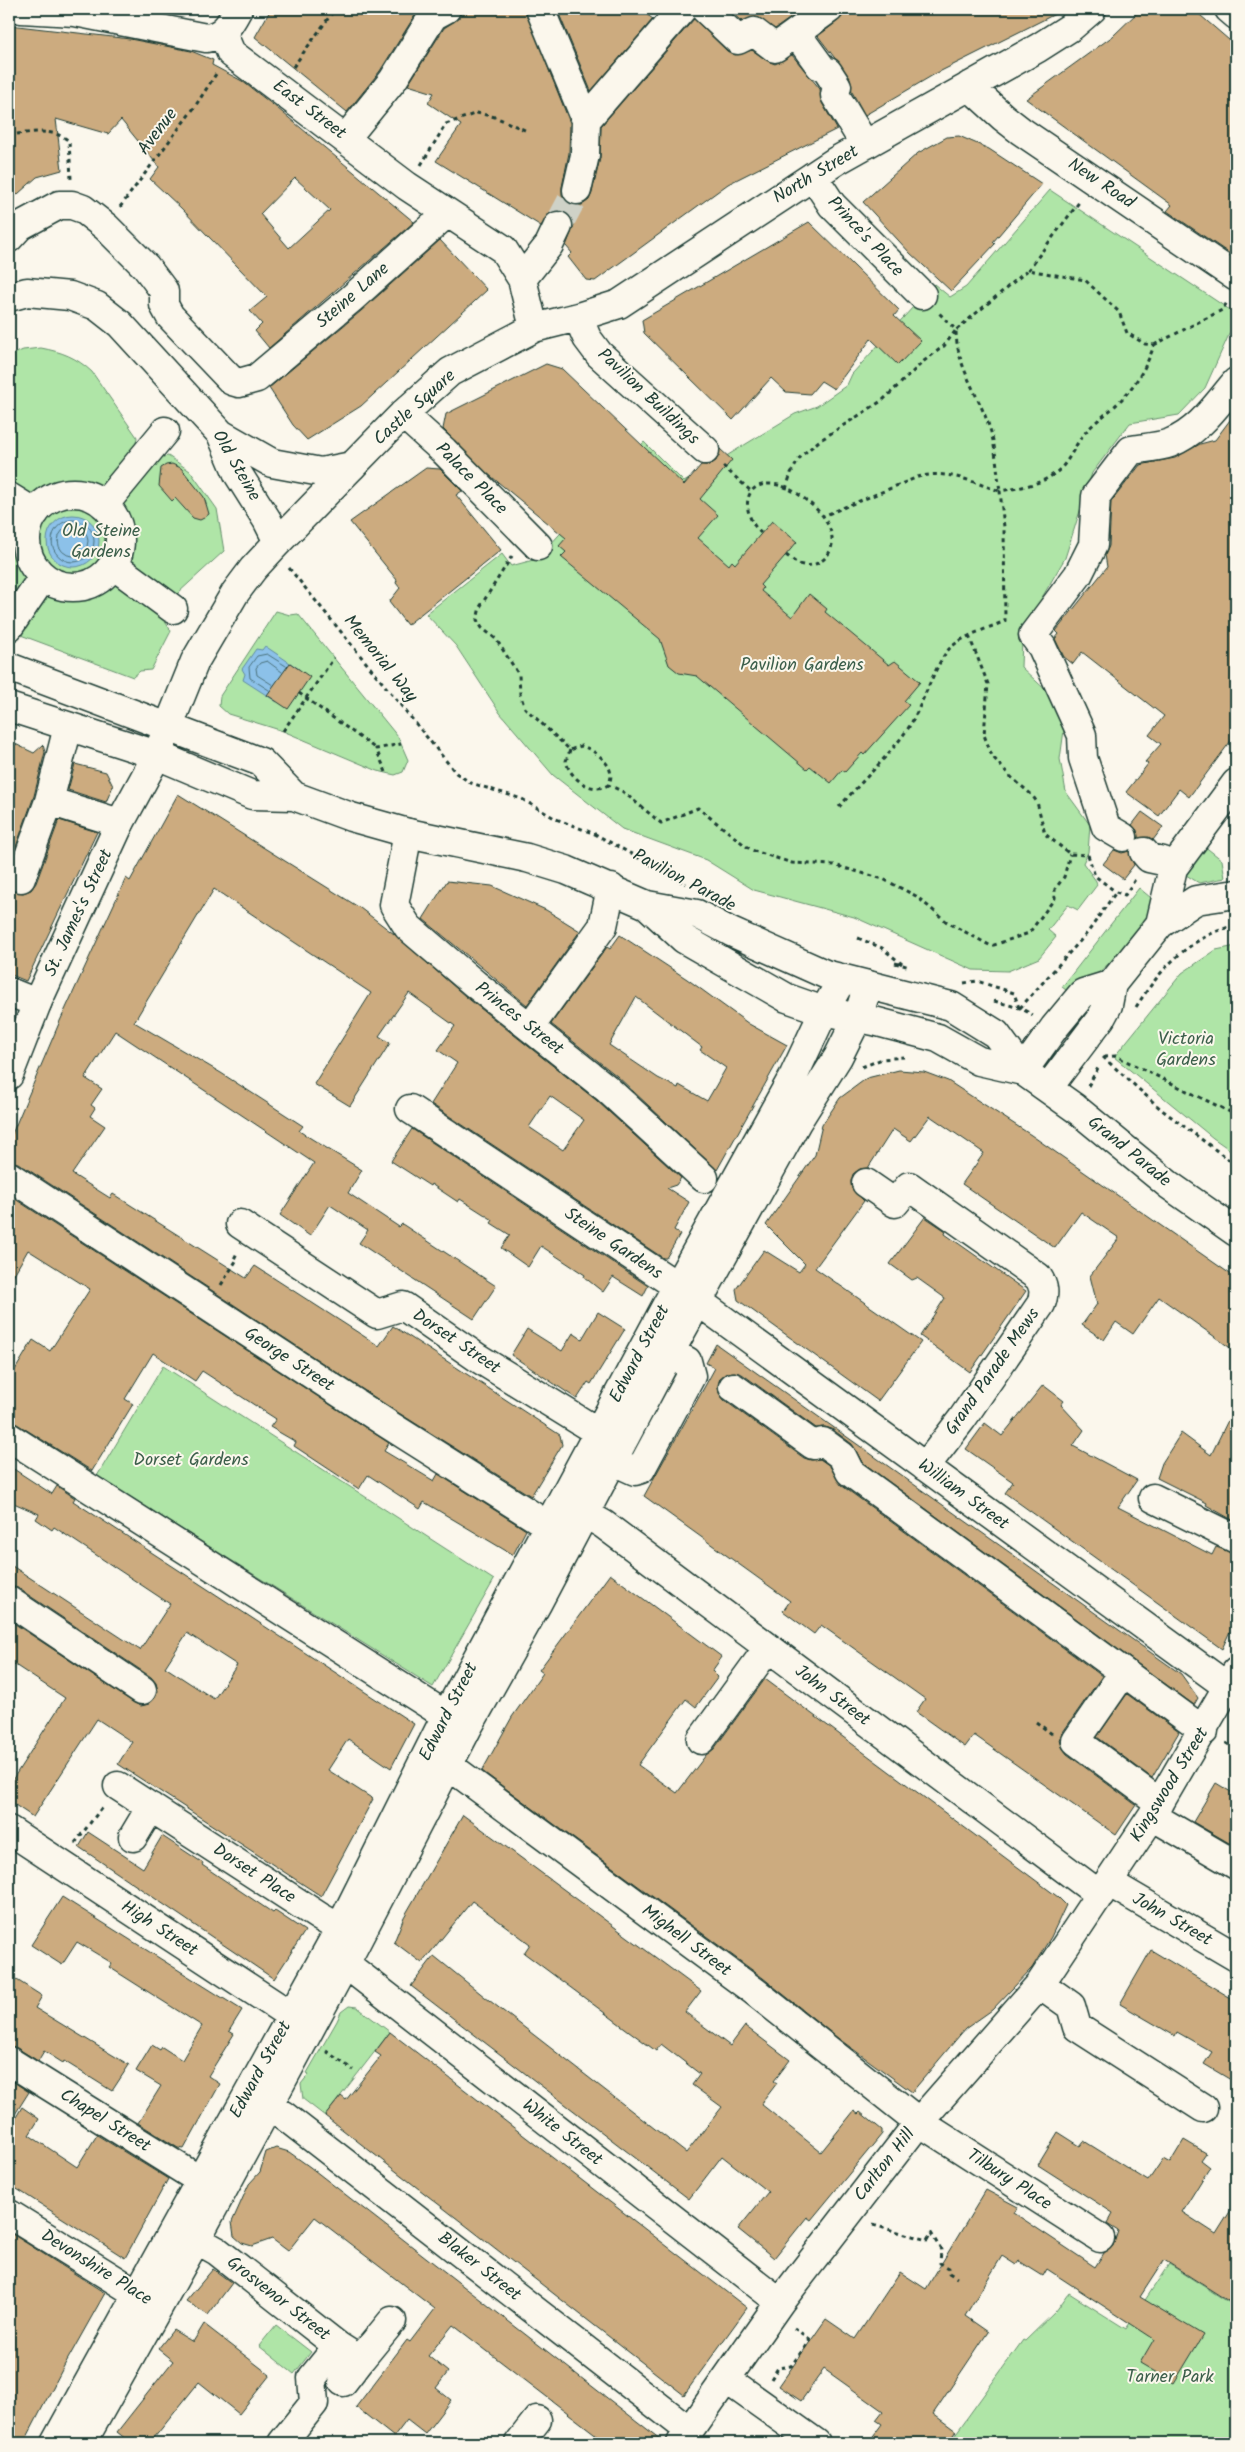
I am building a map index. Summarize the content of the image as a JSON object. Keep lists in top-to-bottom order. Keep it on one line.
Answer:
{"streets":{"main road":["East Street","North Street","New Road","Prince's Place","Steine Lane","Pavilion Buildings","Castle Square","Old Steine","Palace Place","Pavilion Parade","St. James's Street","Princes Street","Grand Parade","Steine Gardens","Dorset Street","Edward Street","George Street","Grand Parade Mews","William Street","John Street","Kingswood Street","Dorset Place","High Street","Mighell Street","Chapel Street","White Street","Carlton Hill","Tilbury Place","Blaker Street","Devonshire Place","Grosvenor Street"],"path":["Avenue","Memorial Way"]},"crossings":[["East Street","Avenue"],["East Street","North Street"],["East Street","Steine Lane"],["East Street","Castle Square"],["Avenue","Steine Lane"],["North Street","New Road"],["North Street","Prince's Place"],["North Street","Pavilion Buildings"],["North Street","Castle Square"],["Castle Square","Old Steine"],["Castle Square","Palace Place"],["Castle Square","Memorial Way"],["Old Steine","Memorial Way"],["Memorial Way","Pavilion Parade"],["Pavilion Parade","St. James's Street"],["Pavilion Parade","Princes Street"],["Pavilion Parade","Grand Parade"],["Pavilion Parade","Edward Street"],["Grand Parade","Edward Street"],["Steine Gardens","Edward Street"],["Steine Gardens","William Street"],["Dorset Street","Edward Street"],["Edward Street","George Street"],["Edward Street","William Street"],["Edward Street","John Street"],["Edward Street","Dorset Place"],["Edward Street","High Street"],["Edward Street","Mighell Street"],["Edward Street","Chapel Street"],["Edward Street","White Street"],["Edward Street","Blaker Street"],["Edward Street","Devonshire Place"],["Edward Street","Grosvenor Street"],["Grand Parade Mews","William Street"],["William Street","Kingswood Street"],["John Street","Kingswood Street"],["John Street","Carlton Hill"],["Kingswood Street","Carlton Hill"],["Mighell Street","Carlton Hill"],["Mighell Street","Tilbury Place"],["White Street","Carlton Hill"],["Carlton Hill","Tilbury Place"],["Carlton Hill","Blaker Street"]],"parks":["Old Steine Gardens","Pavilion Gardens","Victoria Gardens","Dorset Gardens","Tarner Park"]}
